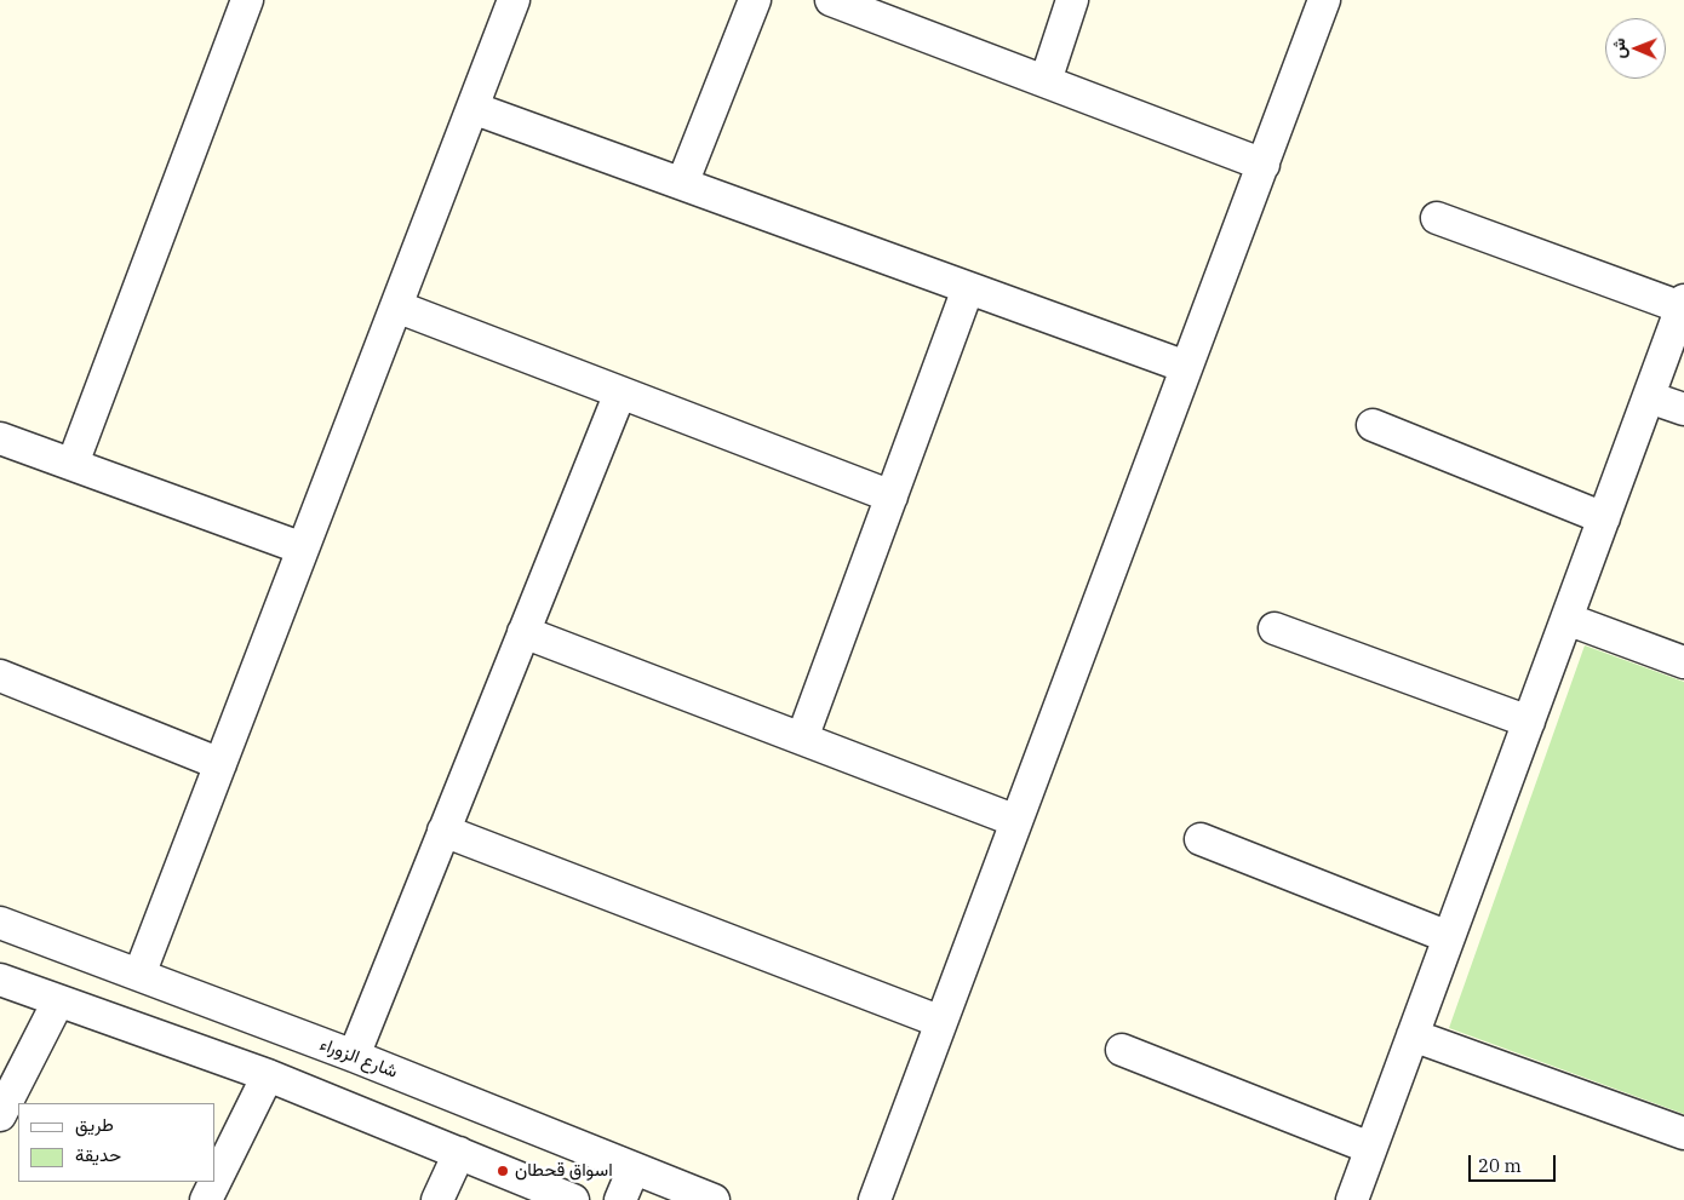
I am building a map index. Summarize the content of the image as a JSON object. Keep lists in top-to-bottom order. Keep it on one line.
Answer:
{"streets":{"street":["شارع الزوراء"]},"places":["اسواق قحطان"],"legend":["طريق","حديقة"],"scale_bar":"20 m","north":"left"}
